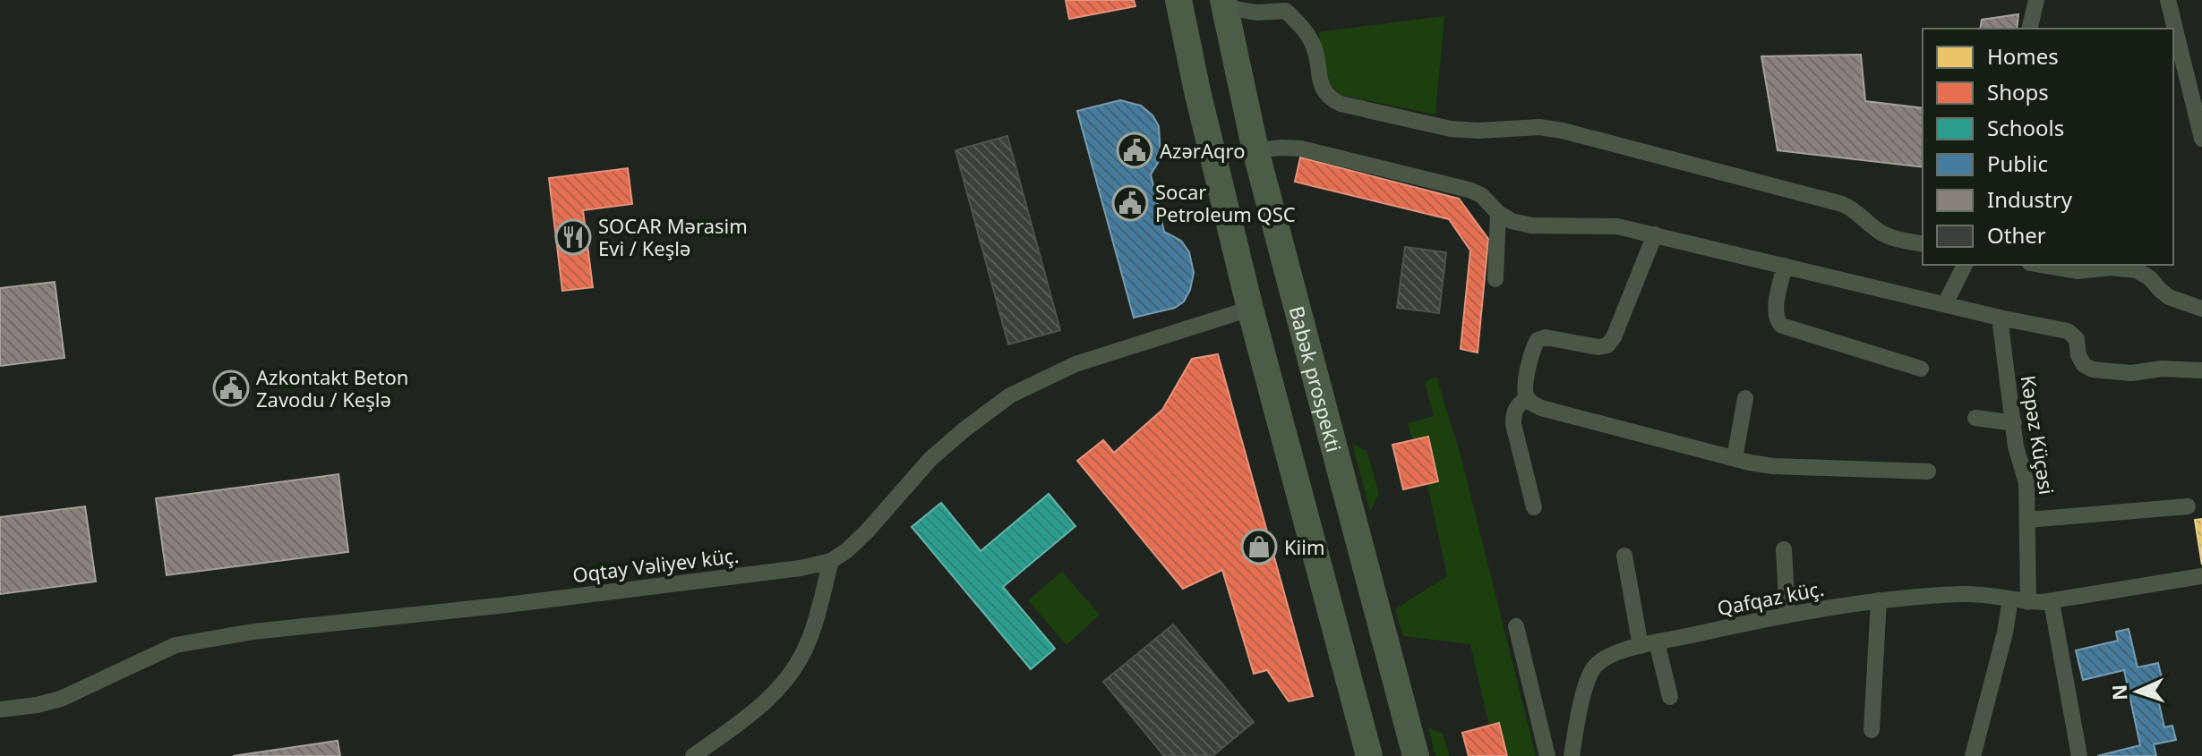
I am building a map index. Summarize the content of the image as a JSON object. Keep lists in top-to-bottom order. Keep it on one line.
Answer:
{"streets":{"main road":["Babək prospekti"],"street":["Kəpəz Küçəsi","Oqtay Vəliyev küç.","Qafqaz küç."]},"crossings":[["Kəpəz Küçəsi","Qafqaz küç."]],"places":{"public building":["AzərAqro","Socar Petroleum QSC","Azkontakt Beton Zavodu / Keşlə"],"restaurant":["SOCAR Mərasim Evi / Keşlə"],"shop":["Kiim"]},"legend":["Homes","Shops","Schools","Public","Industry","Other"],"north":"left"}
